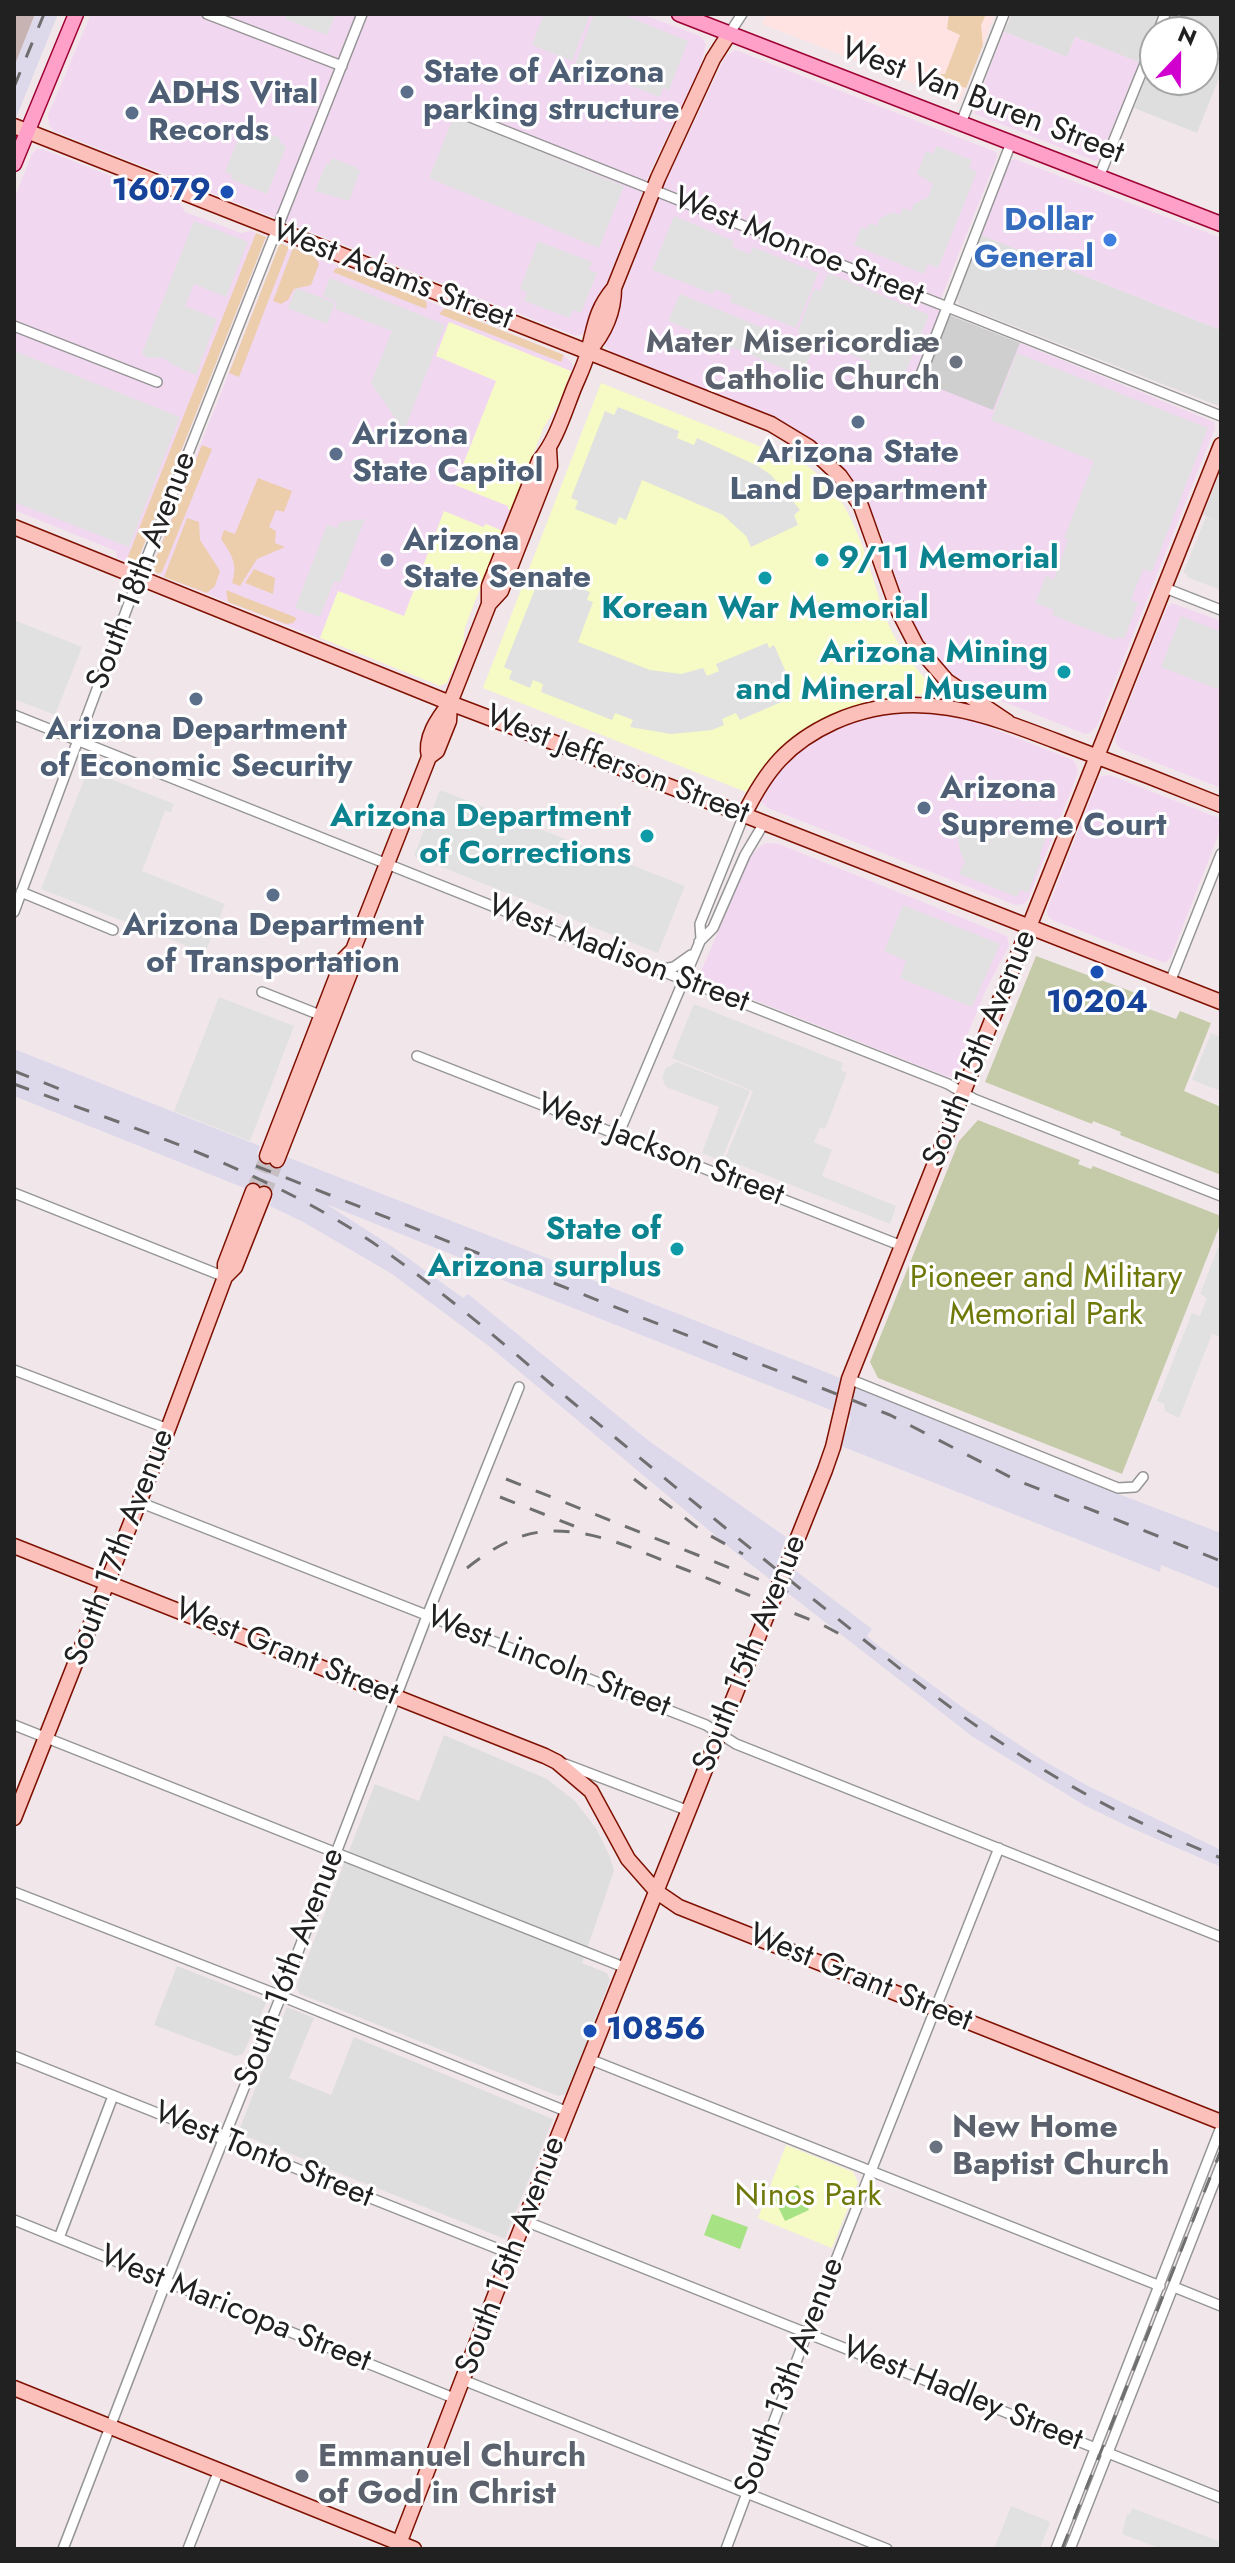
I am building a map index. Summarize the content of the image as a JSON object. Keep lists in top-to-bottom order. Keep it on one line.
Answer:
{"streets":{"main road":["West Van Buren Street","West Adams Street","West Jefferson Street","South 15th Avenue","South 17th Avenue","West Grant Street"],"street":["West Monroe Street","South 18th Avenue","West Madison Street","West Jackson Street","West Lincoln Street","South 16th Avenue","West Tonto Street","West Maricopa Street","South 13th Avenue","West Hadley Street"]},"crossings":[["West Adams Street","South 18th Avenue"],["South 18th Avenue","West Jefferson Street"],["South 18th Avenue","West Madison Street"],["West Jefferson Street","South 15th Avenue"],["West Madison Street","South 15th Avenue"],["South 15th Avenue","West Jackson Street"],["South 15th Avenue","West Grant Street"],["South 15th Avenue","West Lincoln Street"],["South 15th Avenue","West Tonto Street"],["South 15th Avenue","West Maricopa Street"],["South 15th Avenue","West Hadley Street"],["South 17th Avenue","West Grant Street"],["South 17th Avenue","West Lincoln Street"],["West Grant Street","South 16th Avenue"],["West Grant Street","South 13th Avenue"],["West Lincoln Street","South 16th Avenue"],["West Lincoln Street","South 13th Avenue"],["South 16th Avenue","West Tonto Street"],["South 16th Avenue","West Maricopa Street"],["South 13th Avenue","West Hadley Street"]],"parks":["Pioneer and Military Memorial Park","Ninos Park"],"places":["State of Arizona parking structure","ADHS Vital Records","16079","Dollar General","Mater Misericordiæ Catholic Church","Arizona State Land Department","Arizona State Capitol","Arizona State Senate","9/11 Memorial","Korean War Memorial","Arizona Mining and Mineral Museum","Arizona Department of Economic Security","Arizona Supreme Court","Arizona Department of Corrections","Arizona Department of Transportation","10204","State of Arizona surplus","10856","New Home Baptist Church","Emmanuel Church of God in Christ"],"north":"top"}
